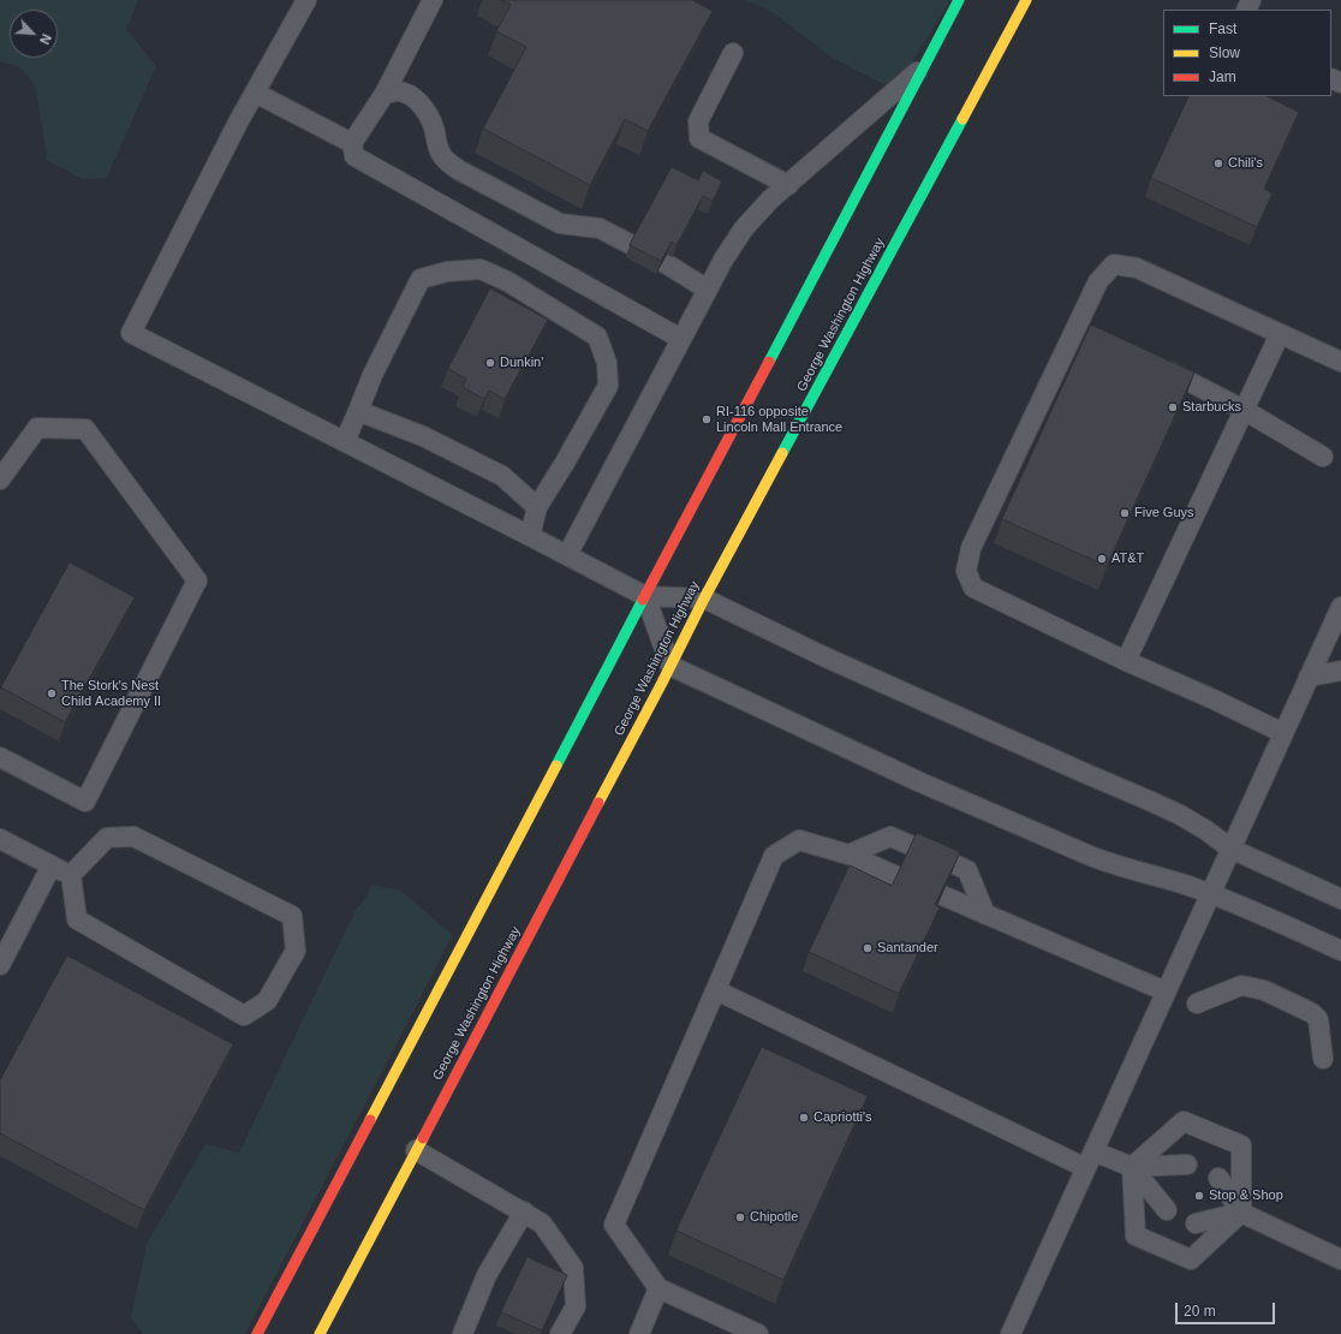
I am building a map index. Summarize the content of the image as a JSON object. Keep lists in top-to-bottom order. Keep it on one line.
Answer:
{"streets":{"main road":["George Washington Highway"]},"places":["Chili's","Dunkin'","Starbucks","RI-116 opposite Lincoln Mall Entrance","Five Guys","AT&T","The Stork's Nest Child Academy II","Santander","Capriotti's","Stop & Shop","Chipotle"],"legend":["Fast","Slow","Jam"],"scale_bar":"20 m","north":"bottom right"}
